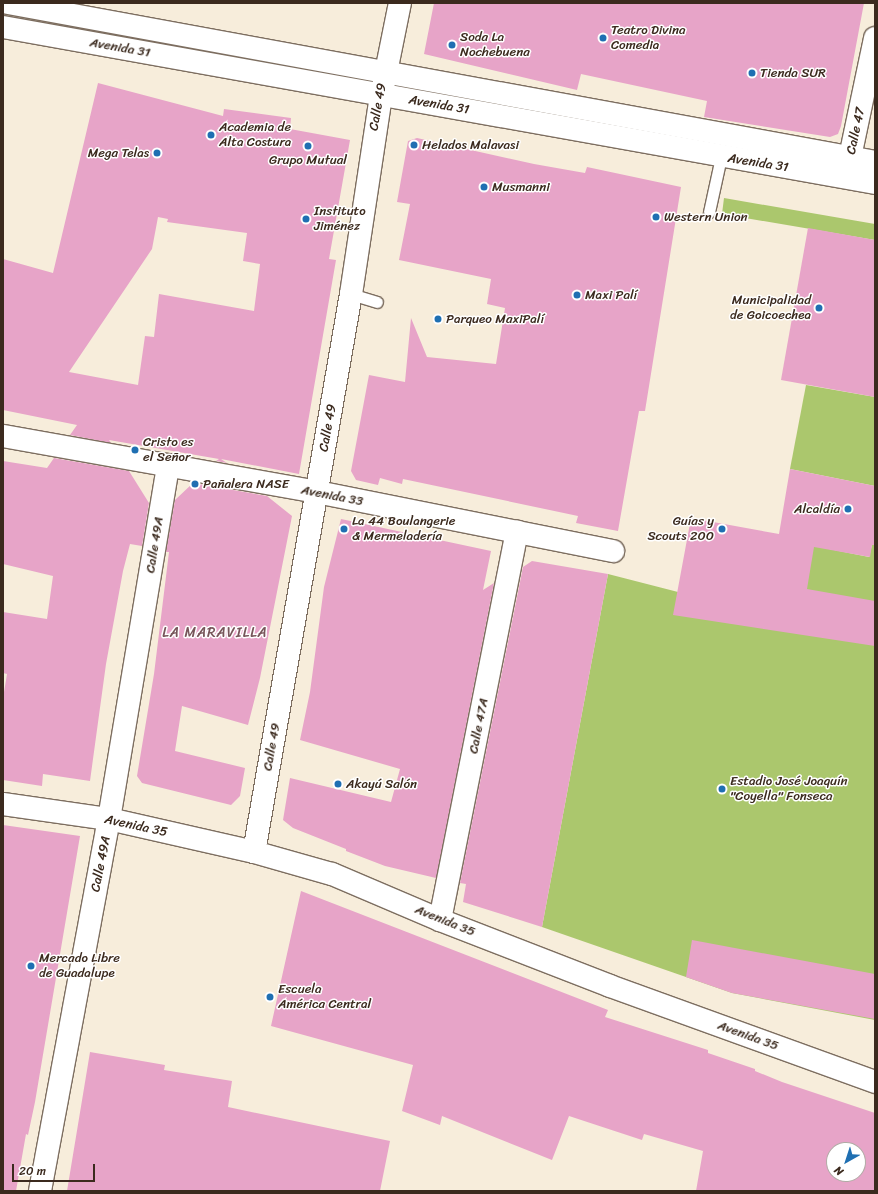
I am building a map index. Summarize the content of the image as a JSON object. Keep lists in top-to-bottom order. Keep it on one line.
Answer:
{"streets":{"street":["Avenida 31","Calle 49","Calle 47","Avenida 33","Calle 49A","Calle 47A","Avenida 35"]},"crossings":[["Avenida 31","Calle 49"],["Avenida 31","Calle 47"],["Calle 49","Avenida 33"],["Calle 49","Avenida 35"],["Avenida 33","Calle 49A"],["Avenida 33","Calle 47A"],["Calle 49A","Avenida 35"],["Calle 47A","Avenida 35"]],"districts":["LA MARAVILLA"],"places":["Teatro Divina Comedia","Soda La Nochebuena","Tienda SUR","Academia de Alta Costura","Helados Malavasi","Grupo Mutual","Mega Telas","Musmanni","Western Union","Instituto Jiménez","Maxi Palí","Municipalidad de Goicoechea","Parqueo MaxiPalí","Cristo es el Señor","Pañalera NASE","Alcaldía","La 44 Boulangerie & Mermeladería","Guías y Scouts 200","Akayú Salón","Estadio José Joaquín \"Coyella\" Fonseca","Mercado Libre de Guadalupe","Escuela América Central"],"scale_bar":"20 m","north":"bottom left"}
